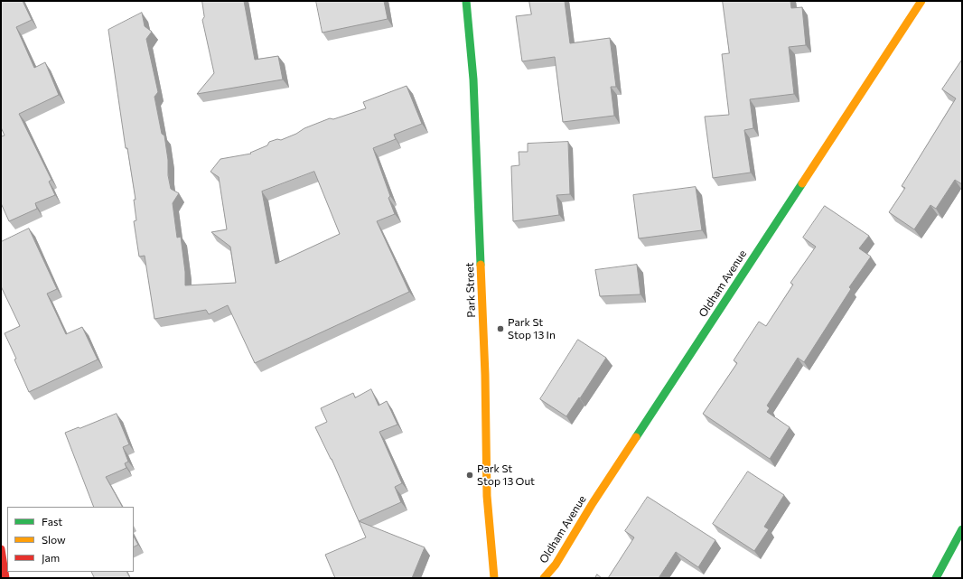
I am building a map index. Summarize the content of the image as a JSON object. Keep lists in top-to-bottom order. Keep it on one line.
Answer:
{"streets":{"main road":["Oldham Avenue","Park Street"]},"places":["Park St Stop 13 In","Park St Stop 13 Out"],"legend":["Fast","Slow","Jam"]}
